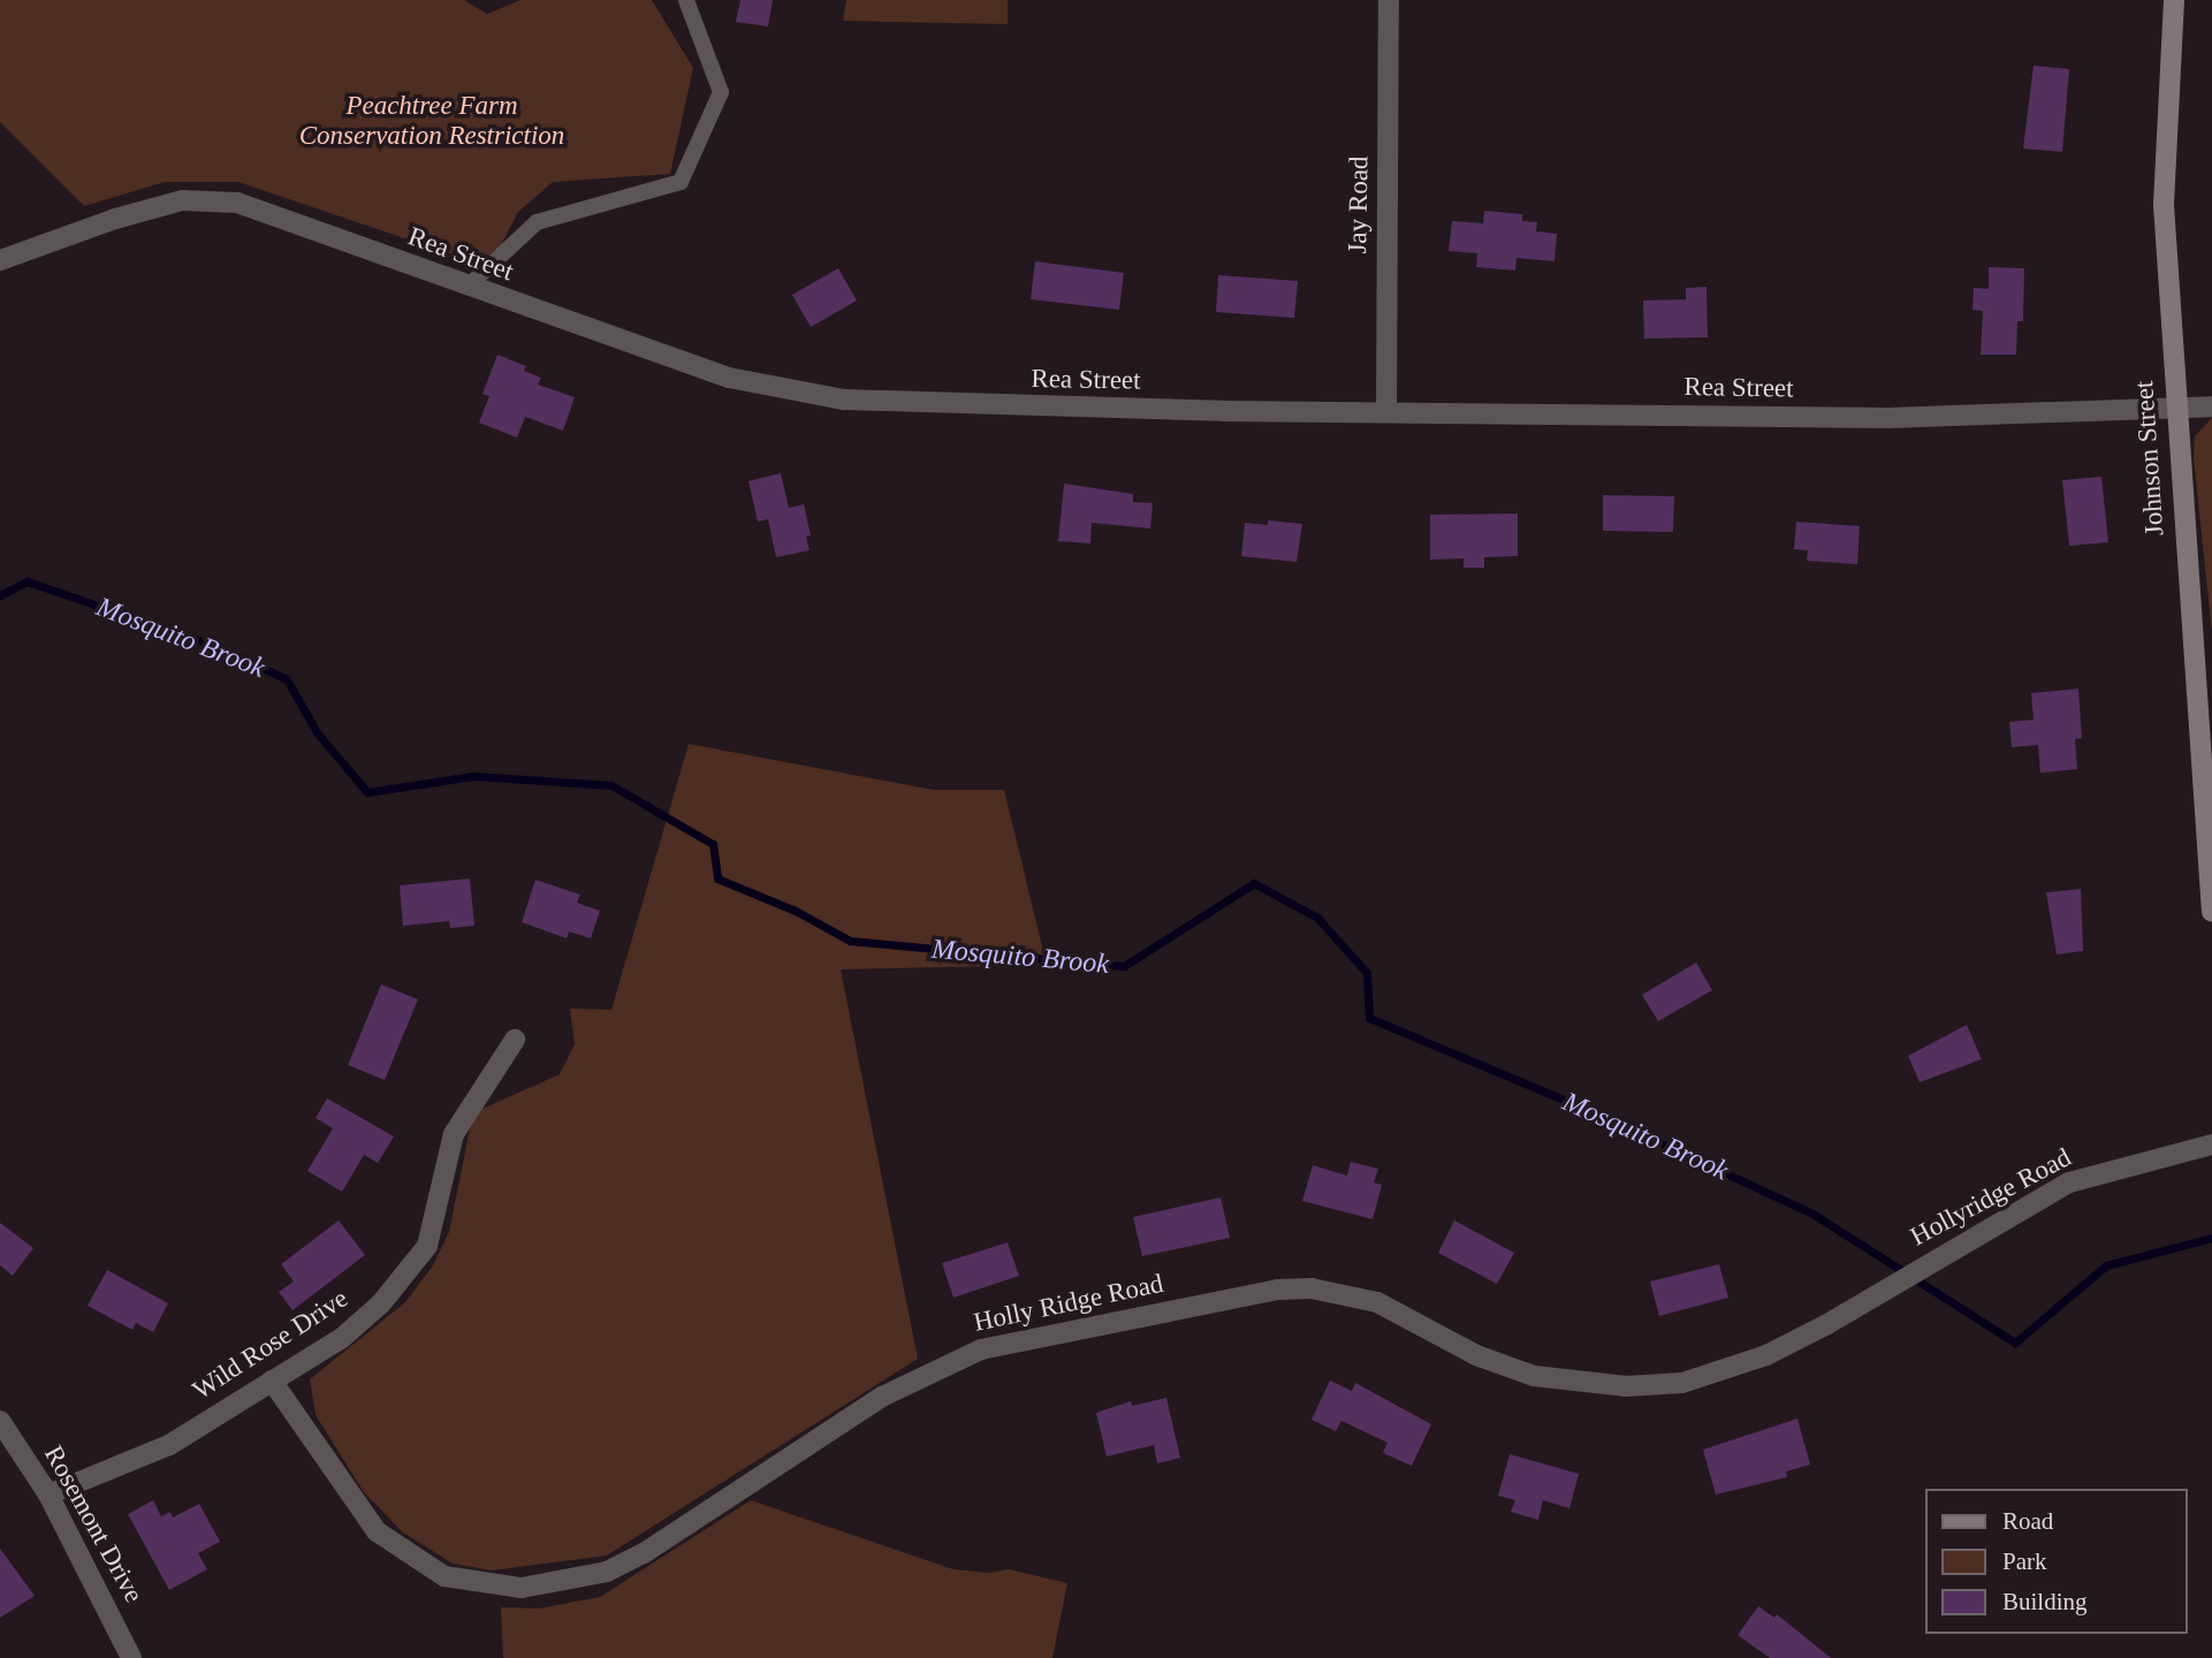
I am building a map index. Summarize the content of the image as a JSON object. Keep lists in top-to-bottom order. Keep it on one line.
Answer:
{"streets":{"street":["Jay Road","Rea Street","Johnson Street","Hollyridge Road","Holly Ridge Road","Wild Rose Drive","Rosemont Drive"]},"crossings":[["Jay Road","Rea Street"],["Rea Street","Johnson Street"],["Hollyridge Road","Holly Ridge Road"],["Holly Ridge Road","Wild Rose Drive"],["Wild Rose Drive","Rosemont Drive"]],"water":["Mosquito Brook"],"parks":["Peachtree Farm Conservation Restriction"],"legend":["Road","Park","Building"]}
